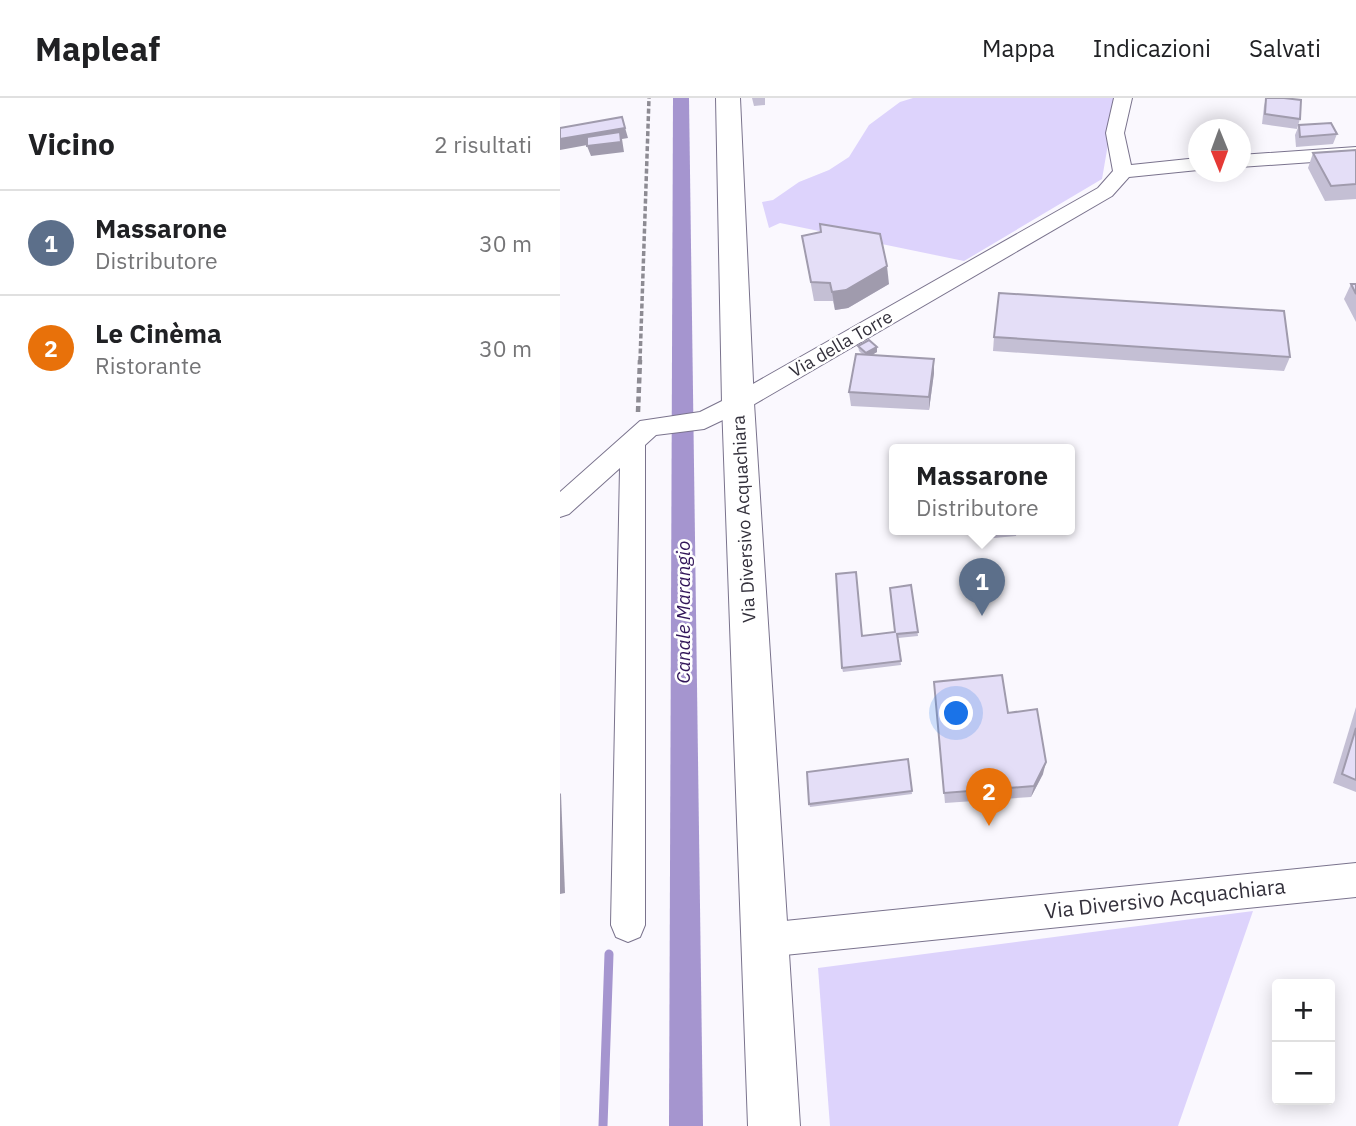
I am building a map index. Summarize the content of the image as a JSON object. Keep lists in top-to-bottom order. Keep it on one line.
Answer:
{"streets":{"main road":["Via Diversivo Acquachiara"],"street":["Via della Torre"]},"crossings":[["Via della Torre","Via Diversivo Acquachiara"]],"water":["Canale Marangio"],"north":"bottom","page":{"header":"Mapleaf","nav":["Mappa","Indicazioni","Salvati"],"heading":["Vicino","2 risultati"],"list":[{"mark":"1","name":"Massarone","note":"Distributore","value":"30 m"},{"mark":"2","name":"Le Cinèma","note":"Ristorante","value":"30 m"}],"popup":["Massarone","Distributore"],"pins":["1","2"],"map_buttons":["+","−"]}}
